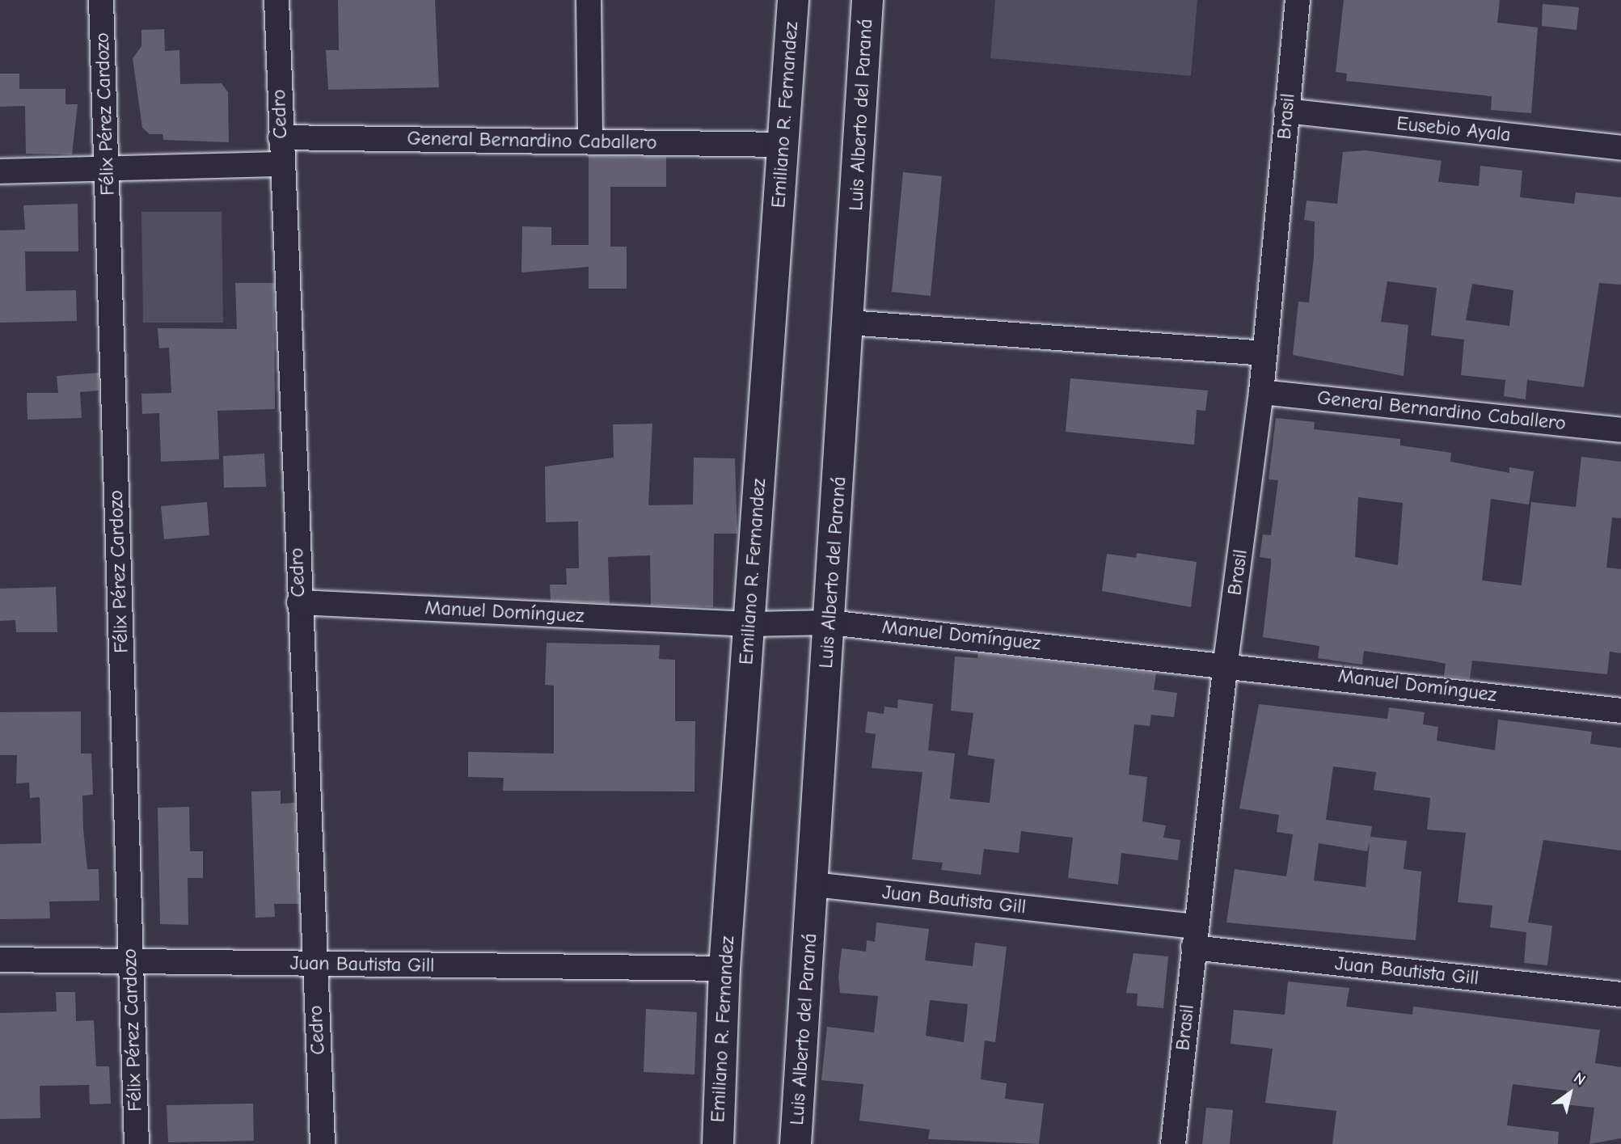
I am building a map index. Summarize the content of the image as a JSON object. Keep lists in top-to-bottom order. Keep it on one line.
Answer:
{"streets":{"main road":["Emiliano R. Fernandez","Luis Alberto del Paraná"],"street":["Félix Pérez Cardozo","Cedro","Brasil","Eusebio Ayala","General Bernardino Caballero","Manuel Domínguez","Juan Bautista Gill"]},"crossings":[["Félix Pérez Cardozo","Juan Bautista Gill"],["Cedro","General Bernardino Caballero"],["Cedro","Manuel Domínguez"],["Cedro","Juan Bautista Gill"],["Emiliano R. Fernandez","General Bernardino Caballero"],["Emiliano R. Fernandez","Manuel Domínguez"],["Emiliano R. Fernandez","Juan Bautista Gill"],["Luis Alberto del Paraná","Manuel Domínguez"],["Luis Alberto del Paraná","Juan Bautista Gill"],["Brasil","Eusebio Ayala"],["Brasil","General Bernardino Caballero"],["Brasil","Manuel Domínguez"],["Brasil","Juan Bautista Gill"]],"north":"top right"}
